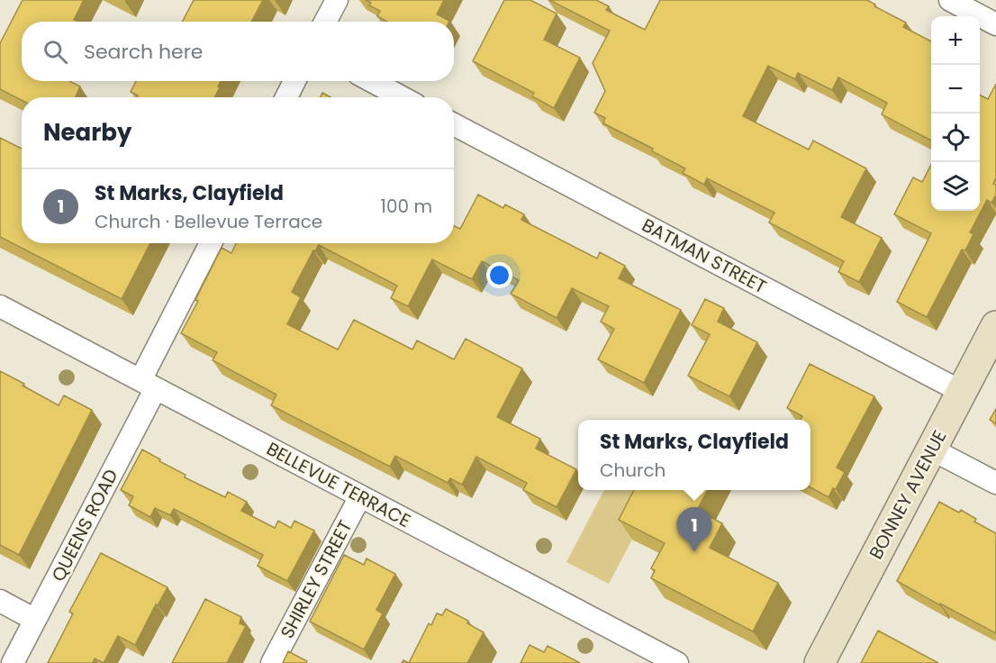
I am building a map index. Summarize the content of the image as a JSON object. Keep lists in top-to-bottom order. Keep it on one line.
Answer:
{"streets":{"street":["BATMAN STREET","BELLEVUE TERRACE","BONNEY AVENUE","QUEENS ROAD","SHIRLEY STREET"]},"crossings":[["BATMAN STREET","BONNEY AVENUE"],["BELLEVUE TERRACE","QUEENS ROAD"],["BELLEVUE TERRACE","SHIRLEY STREET"]],"page":{"map_buttons":["+","−"],"search":"Search here","heading":"Nearby","list":[{"mark":"1","name":"St Marks, Clayfield","note":"Church · Bellevue Terrace","value":"100 m"}],"popup":["St Marks, Clayfield","Church"],"pins":"1"}}
